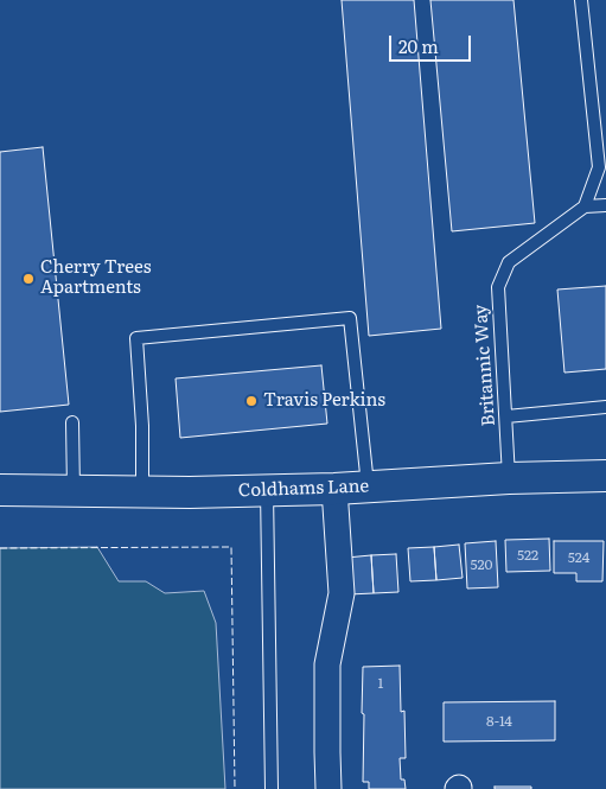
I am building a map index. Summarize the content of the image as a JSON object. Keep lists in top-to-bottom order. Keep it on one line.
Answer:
{"streets":{"street":["Coldhams Lane"],"lane":["Britannic Way"]},"crossings":[["Britannic Way","Coldhams Lane"]],"places":["Cherry Trees Apartments","Travis Perkins"],"house_numbers":["522","524","520","1","8-14"],"scale_bar":"20 m"}
